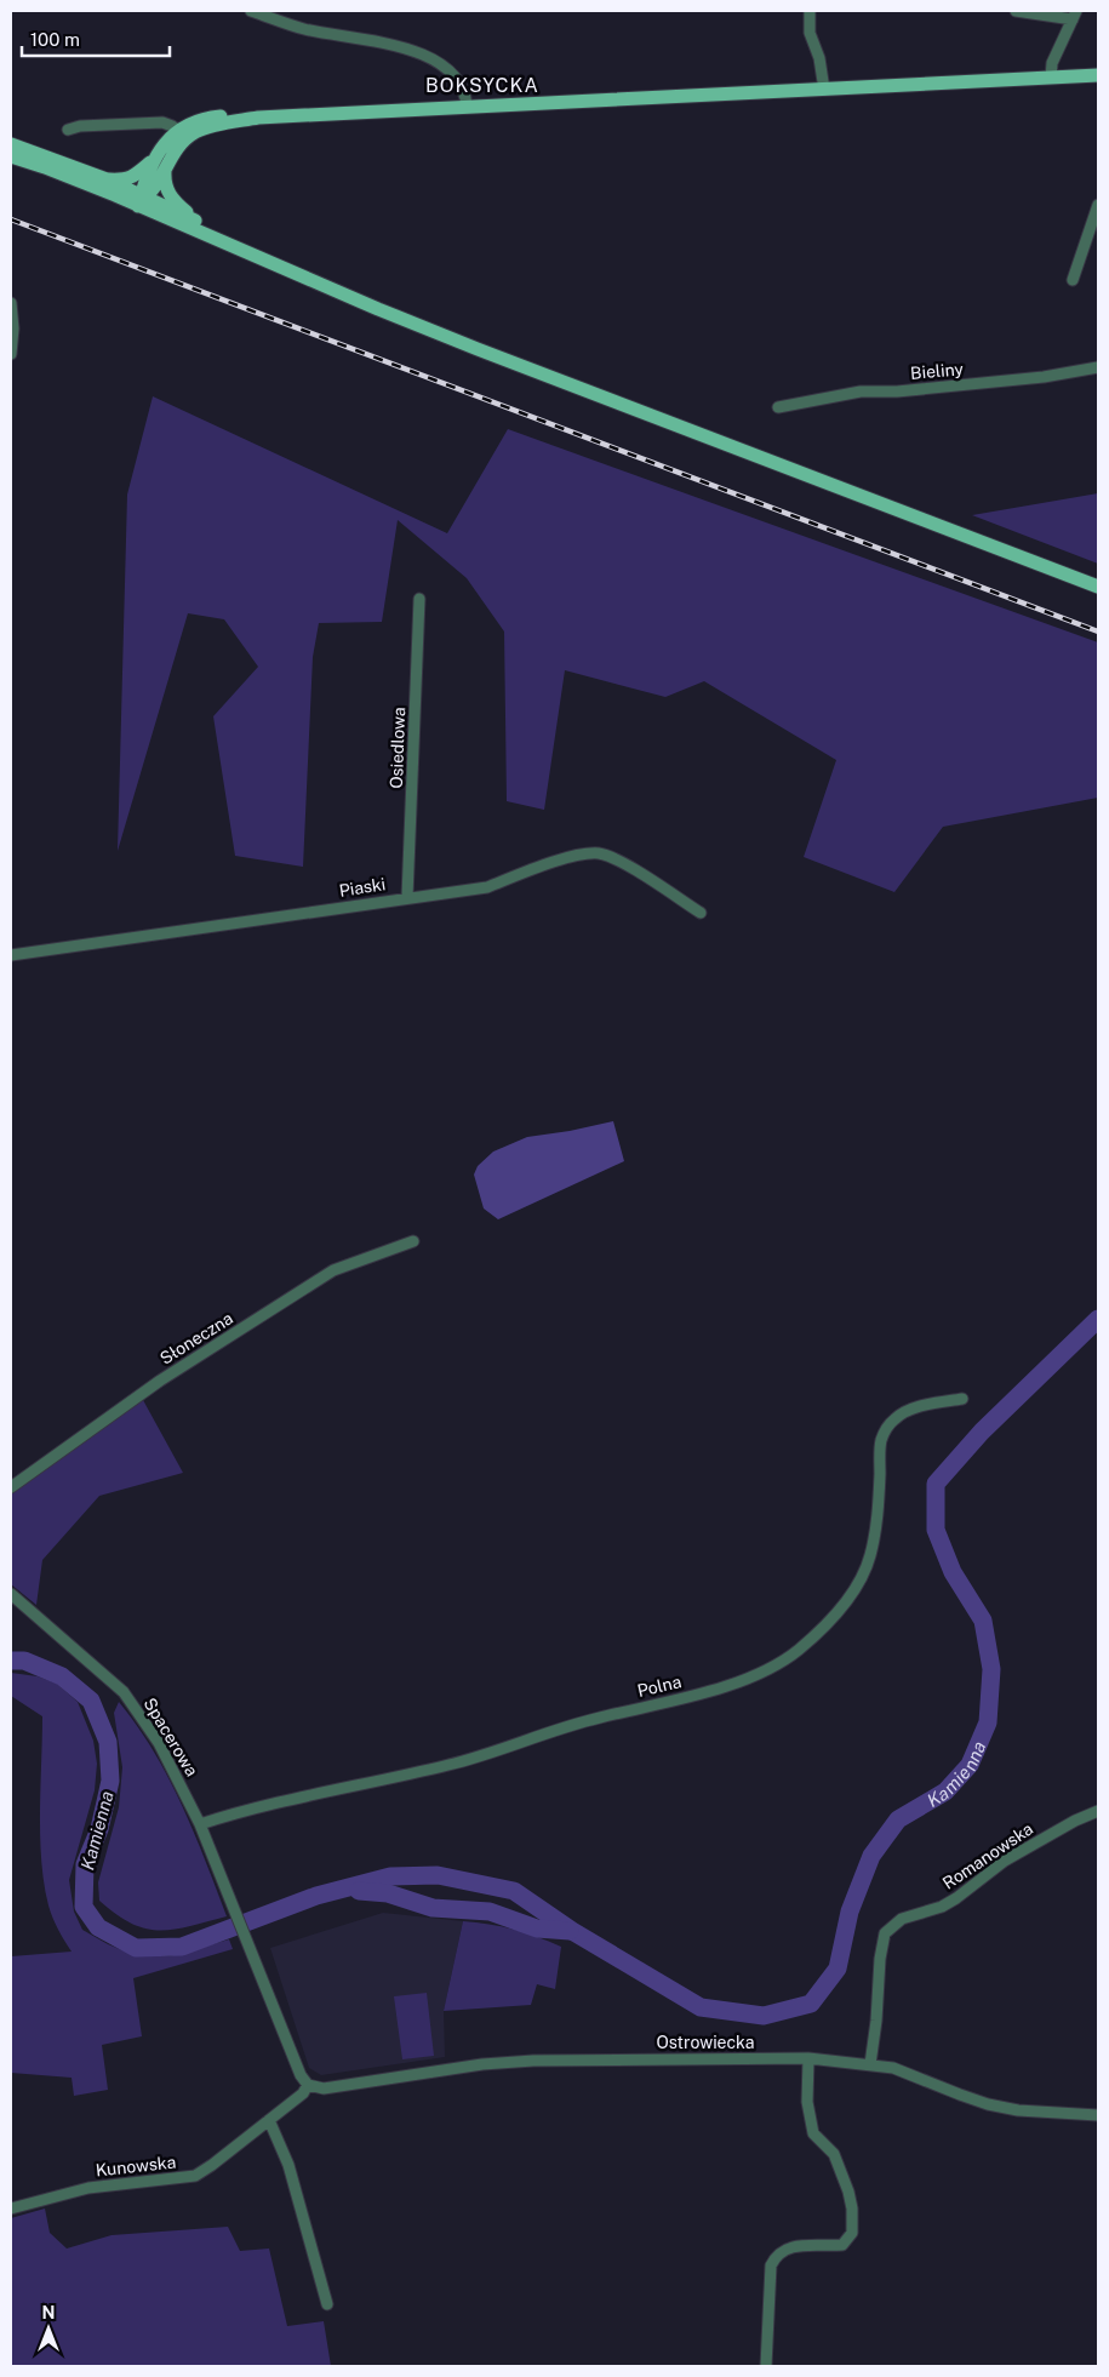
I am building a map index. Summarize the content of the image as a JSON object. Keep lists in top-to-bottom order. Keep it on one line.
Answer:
{"streets":{"street":["Bieliny","Osiedlowa","Piaski","Słoneczna","Polna","Spacerowa","Romanowska","Ostrowiecka","Kunowska"]},"crossings":[["Osiedlowa","Piaski"],["Polna","Spacerowa"],["Spacerowa","Ostrowiecka"],["Spacerowa","Kunowska"],["Romanowska","Ostrowiecka"],["Ostrowiecka","Kunowska"]],"districts":["BOKSYCKA"],"water":["Kamienna"],"scale_bar":"100 m","north":"top"}
